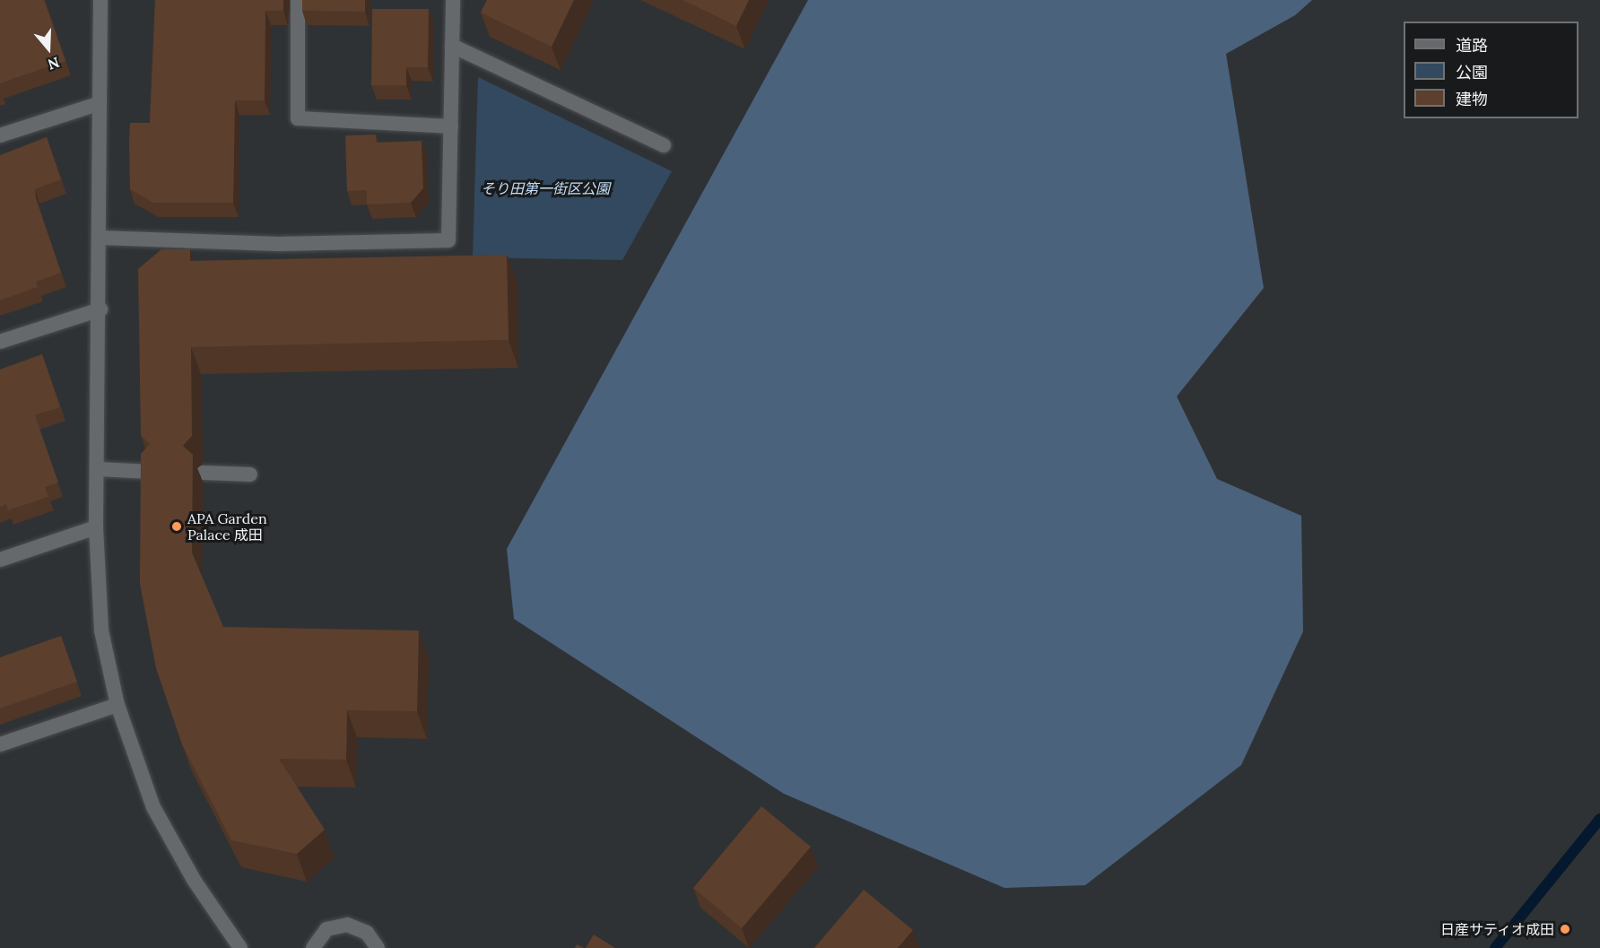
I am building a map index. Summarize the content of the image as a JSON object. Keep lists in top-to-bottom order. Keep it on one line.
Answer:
{"parks":["そり田第一街区公園"],"places":["APA Garden Palace 成田","日産サティオ成田"],"legend":["道路","公園","建物"],"north":"bottom"}
